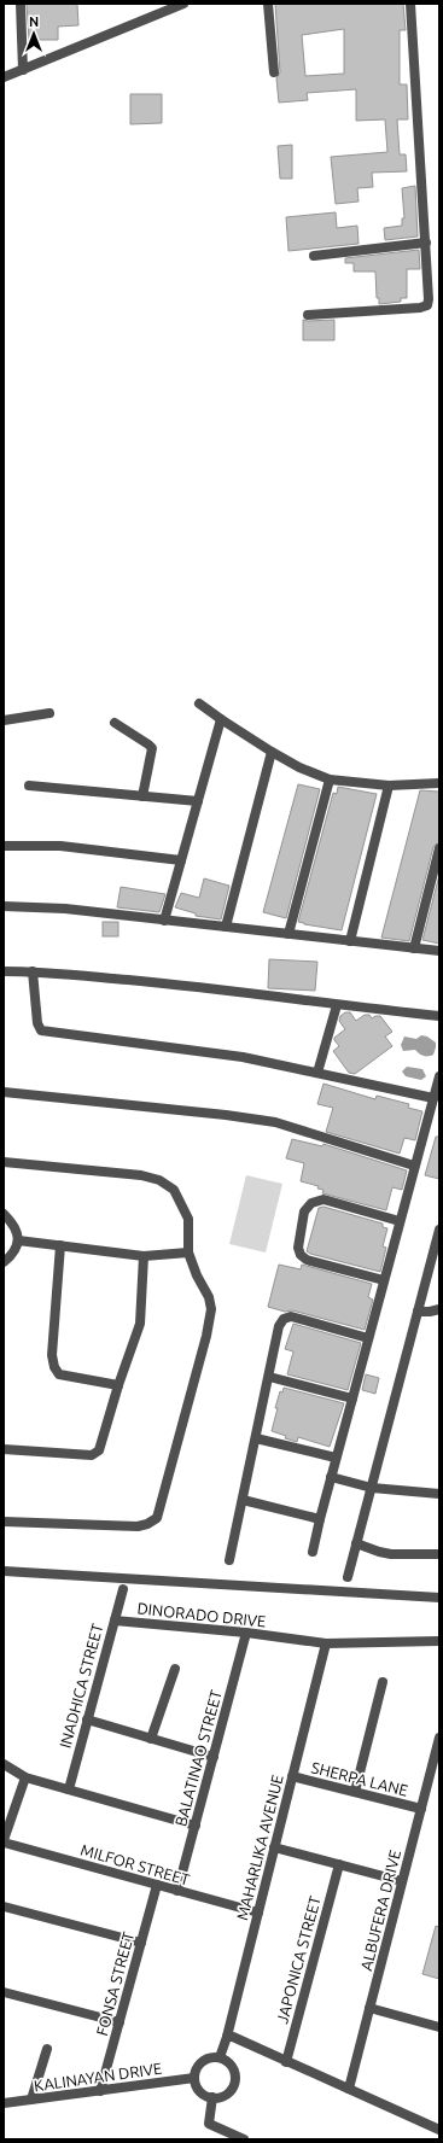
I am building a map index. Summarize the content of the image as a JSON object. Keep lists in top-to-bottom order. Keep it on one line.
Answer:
{"streets":{"street":["DINORADO DRIVE","INADHICA STREET","BALATINAO STREET","SHERPA LANE","MAHARLIKA AVENUE","MILFOR STREET","ALBUFERA DRIVE","JAPONICA STREET","FONSA STREET","KALINAYAN DRIVE"]},"crossings":[["DINORADO DRIVE","INADHICA STREET"],["DINORADO DRIVE","BALATINAO STREET"],["DINORADO DRIVE","MAHARLIKA AVENUE"],["BALATINAO STREET","MILFOR STREET"],["SHERPA LANE","MAHARLIKA AVENUE"],["SHERPA LANE","ALBUFERA DRIVE"],["MAHARLIKA AVENUE","MILFOR STREET"],["MAHARLIKA AVENUE","KALINAYAN DRIVE"],["MILFOR STREET","FONSA STREET"],["FONSA STREET","KALINAYAN DRIVE"]],"north":"top"}
